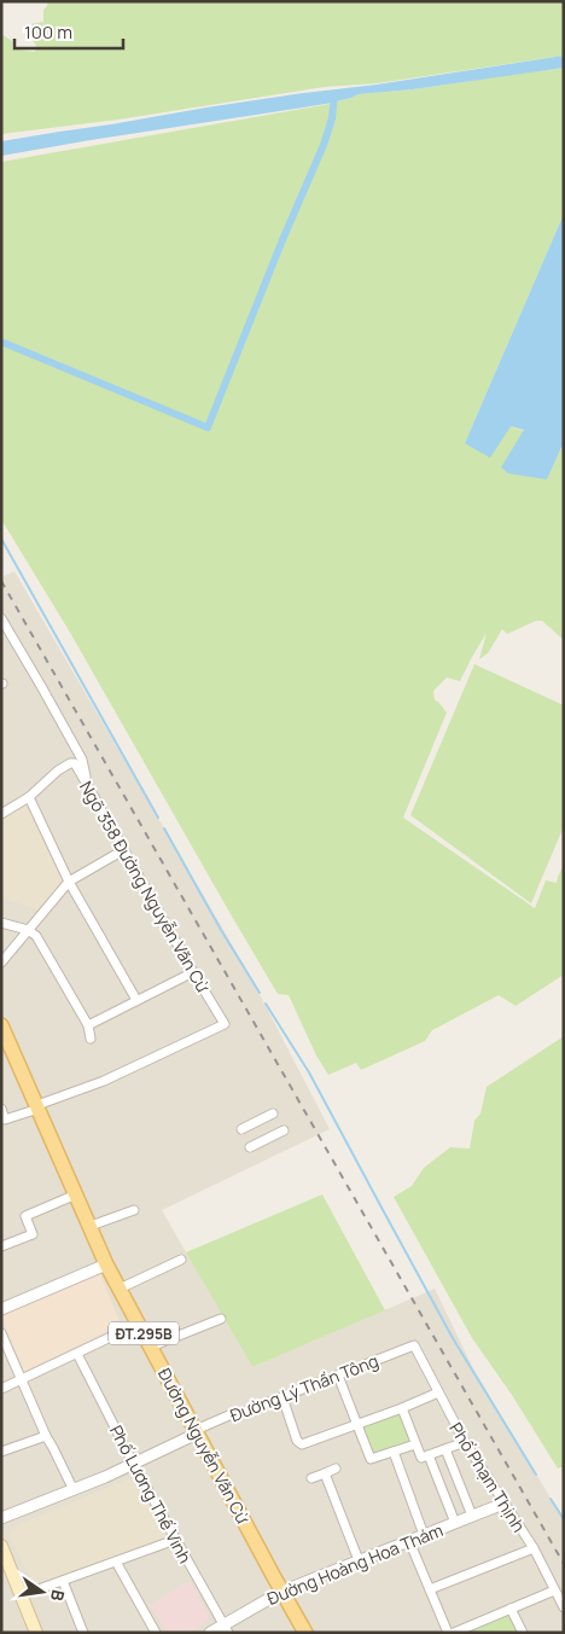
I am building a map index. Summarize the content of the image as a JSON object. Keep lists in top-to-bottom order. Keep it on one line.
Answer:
{"streets":{"main road":["ĐT.295B","Đường Nguyễn Văn Cừ"],"street":["Ngõ 358 Đường Nguyễn Văn Cừ","Đường Lý Thần Tông","Phố Phạm Thịnh","Phố Lương Thế Vinh","Đường Hoàng Hoa Thám"]},"crossings":[["Ngõ 358 Đường Nguyễn Văn Cừ","Đường Nguyễn Văn Cừ"],["Đường Lý Thần Tông","Đường Nguyễn Văn Cừ"],["Đường Lý Thần Tông","Phố Phạm Thịnh"],["Đường Lý Thần Tông","Phố Lương Thế Vinh"],["Đường Nguyễn Văn Cừ","Đường Hoàng Hoa Thám"],["Phố Phạm Thịnh","Đường Hoàng Hoa Thám"],["Phố Lương Thế Vinh","Đường Hoàng Hoa Thám"]],"scale_bar":"100 m","north":"right"}
